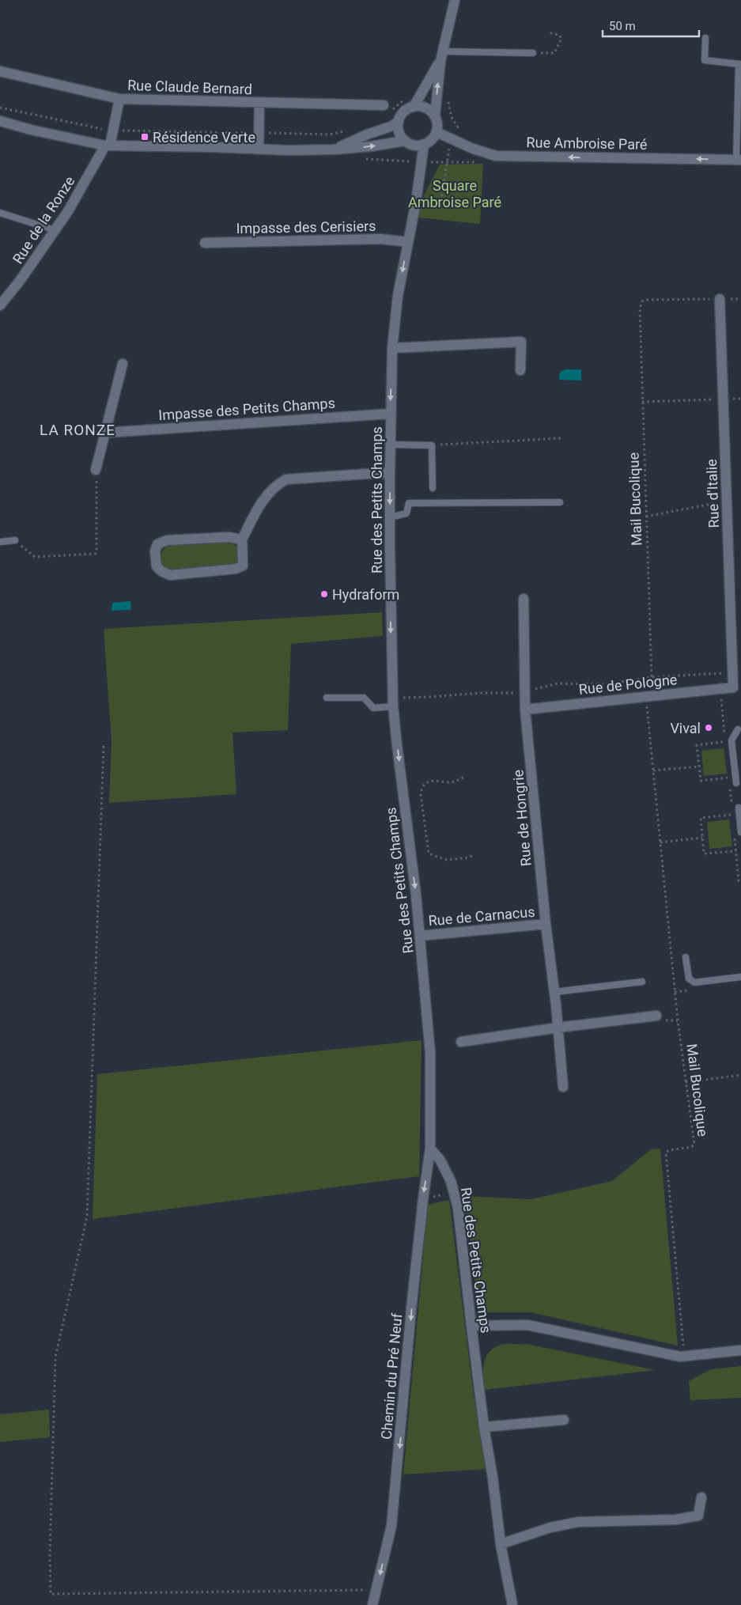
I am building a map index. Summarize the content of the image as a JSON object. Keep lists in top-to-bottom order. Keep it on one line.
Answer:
{"streets":{"street":["Rue Claude Bernard","Rue Ambroise Paré","Rue de la Ronze","Impasse des Cerisiers","Impasse des Petits Champs","Rue d'Italie","Rue des Petits Champs","Rue de Pologne","Rue de Hongrie","Rue de Carnacus","Chemin du Pré Neuf"],"path":["Mail Bucolique"]},"crossings":[["Rue Claude Bernard","Rue de la Ronze"],["Rue Ambroise Paré","Rue des Petits Champs"],["Impasse des Cerisiers","Rue des Petits Champs"],["Impasse des Petits Champs","Rue des Petits Champs"],["Rue d'Italie","Mail Bucolique"],["Rue d'Italie","Rue de Pologne"],["Mail Bucolique","Rue de Pologne"],["Rue des Petits Champs","Rue de Carnacus"],["Rue des Petits Champs","Chemin du Pré Neuf"],["Rue de Pologne","Rue de Hongrie"],["Rue de Hongrie","Rue de Carnacus"]],"one_way":["Rue Ambroise Paré","Rue des Petits Champs","Chemin du Pré Neuf"],"districts":["LA RONZE"],"parks":["Square Ambroise Paré"],"places":{"transit":["Résidence Verte"],"other":["Hydraform","Vival"]},"scale_bar":"50 m"}
